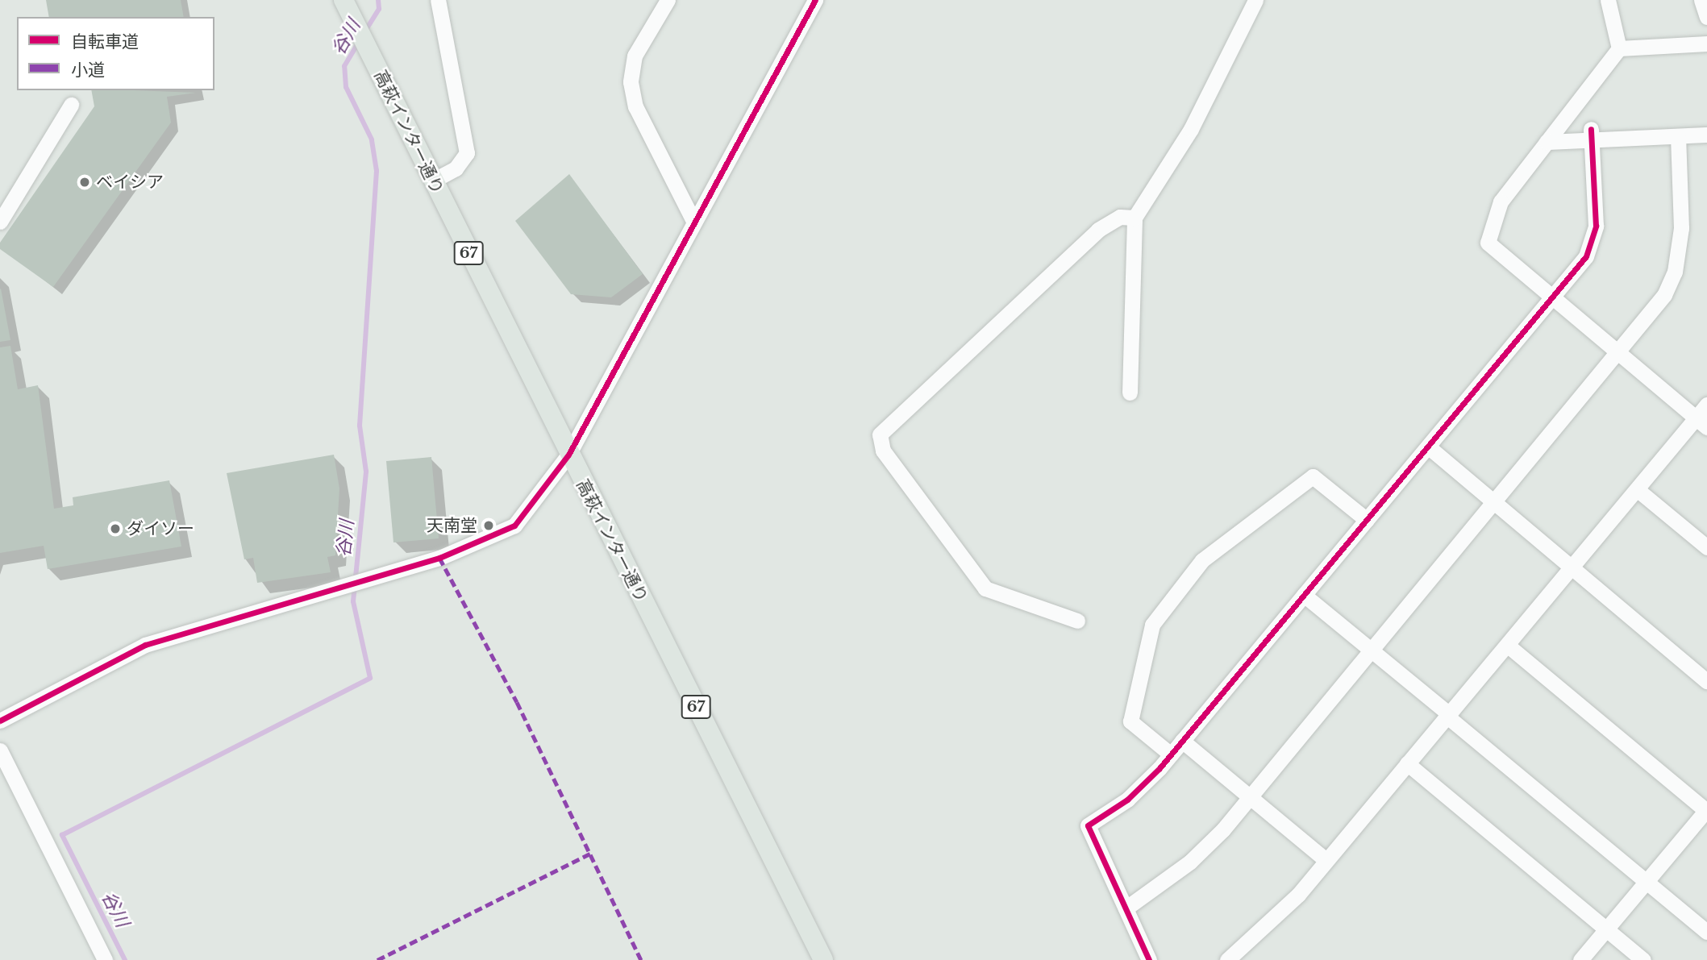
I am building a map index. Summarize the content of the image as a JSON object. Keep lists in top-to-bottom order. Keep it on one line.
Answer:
{"streets":{"main road":["高萩インター通り","67"]},"water":["谷川"],"places":["ベイシア","天南堂","ダイソー"],"legend":["自転車道","小道"]}
